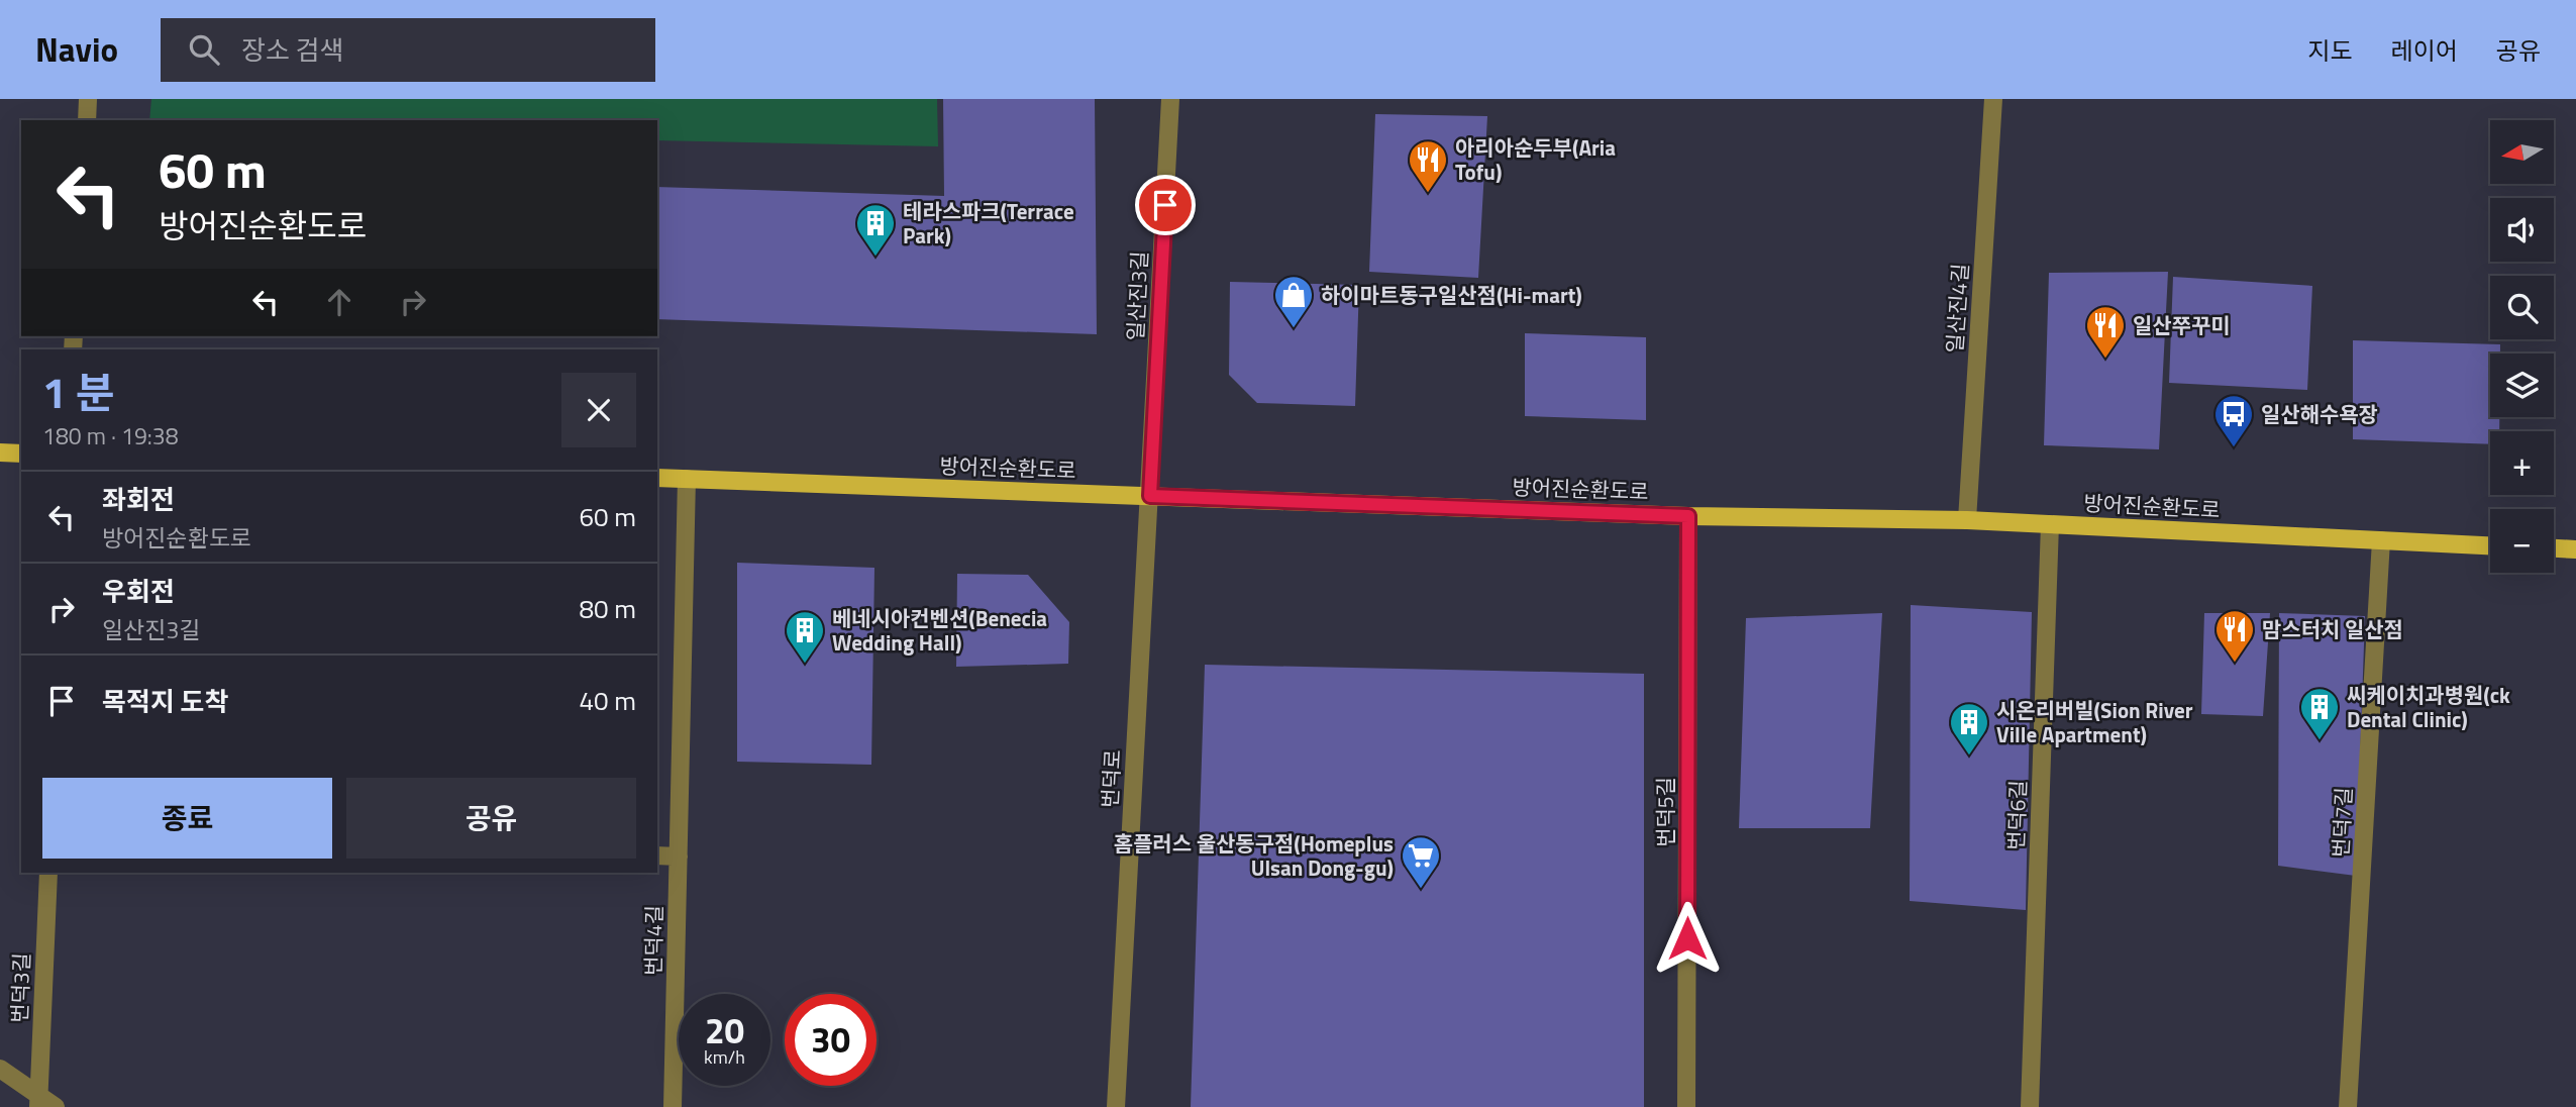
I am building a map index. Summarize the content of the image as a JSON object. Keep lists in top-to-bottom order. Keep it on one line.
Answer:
{"streets":{"main road":["방어진순환도로"],"street":["일산진3길","일산진4길","번덕로","번덕5길","번덕6길","번덕7길","번덕4길","번덕3길"]},"crossings":[["일산진3길","방어진순환도로"],["일산진3길","번덕로"],["일산진4길","방어진순환도로"],["방어진순환도로","번덕로"],["방어진순환도로","번덕5길"],["방어진순환도로","번덕6길"],["방어진순환도로","번덕7길"],["방어진순환도로","번덕4길"]],"places":{"restaurant":["아리아순두부(Aria Tofu)","일산쭈꾸미","맘스터치 일산점"],"building":["테라스파크(Terrace Park)","베네시아컨벤션(Benecia Wedding Hall)","씨케이치과병원(ck Dental Clinic)","시온리버빌(Sion River Ville Apartment)"],"shop":["하이마트동구일산점(Hi-mart)"],"bus stop":["일산해수욕장"],"supermarket":["홈플러스 울산동구점(Homeplus Ulsan Dong-gu)"]},"north":"left","page":{"header":"Navio","search":"장소 검색","nav":["지도","레이어","공유"],"map_buttons":["+","−"],"turn":["60 m","방어진순환도로"],"heading":["1 분","180 m · 19:38"],"list":[{"name":"좌회전","note":"방어진순환도로","value":"60 m"},{"name":"우회전","note":"일산진3길","value":"80 m"},{"name":"목적지 도착","value":"40 m"}],"buttons":["종료","공유"],"speed":"20 km/h","limit":"30"}}
